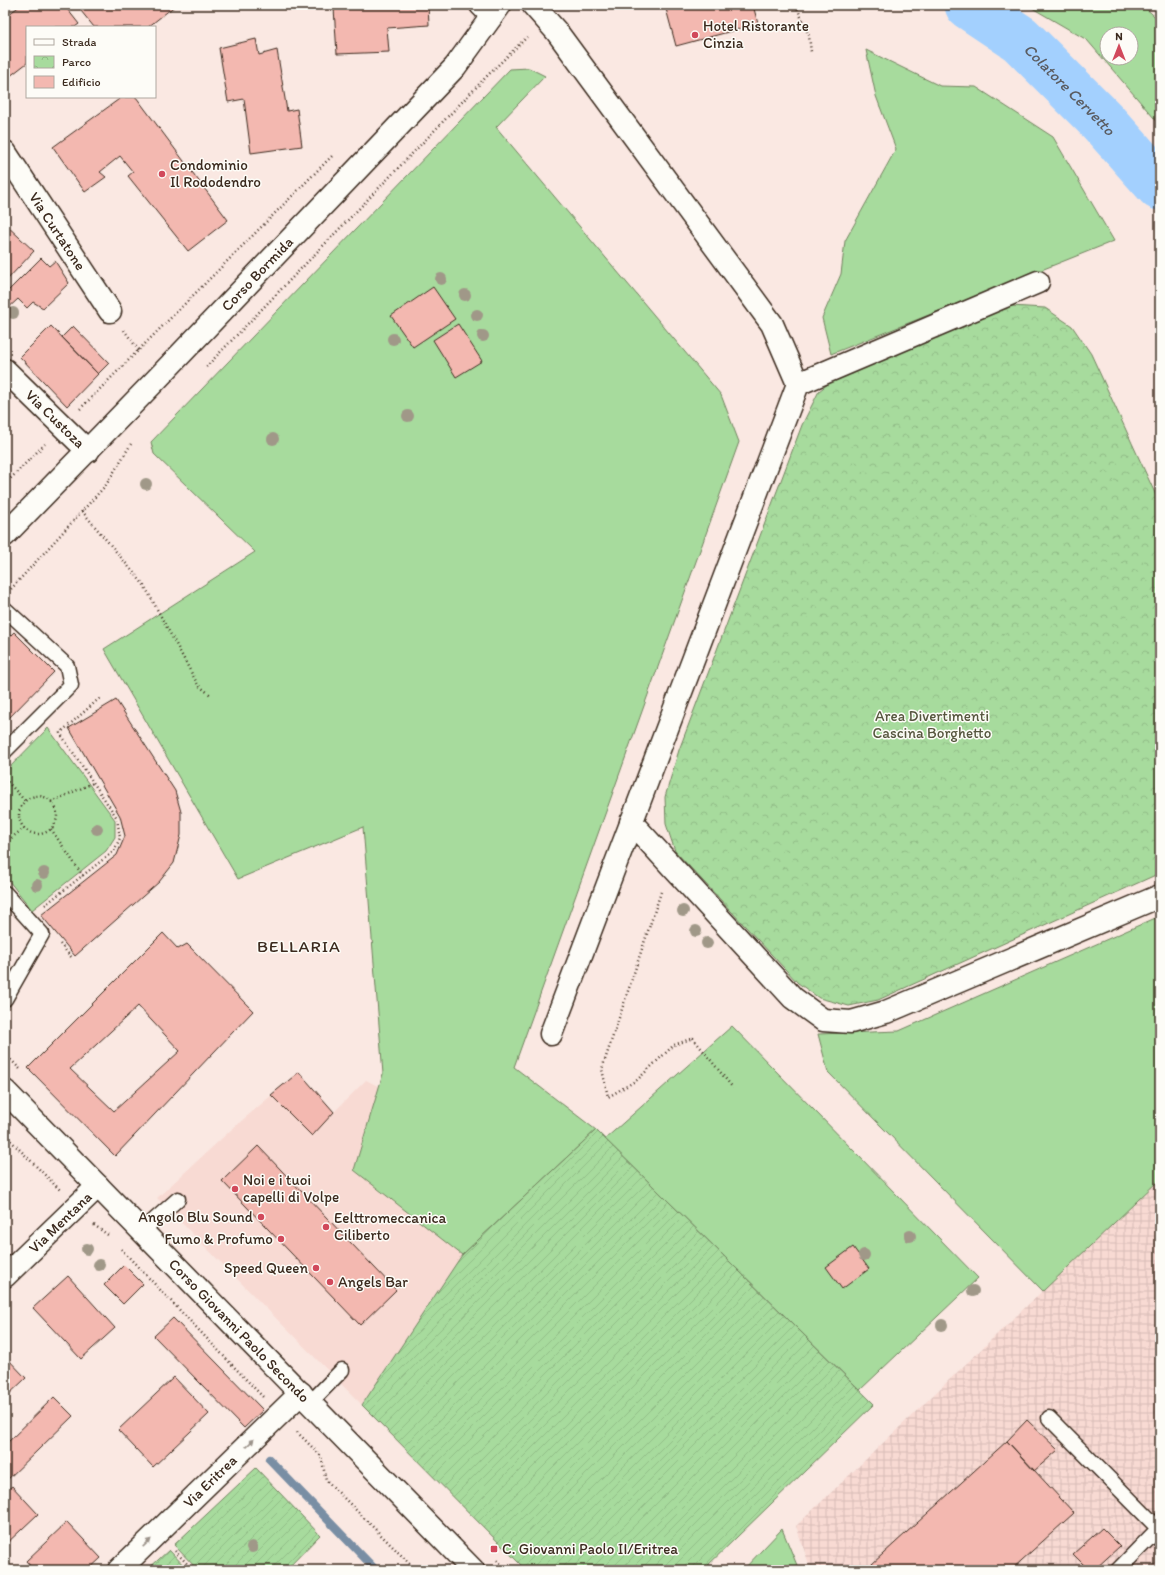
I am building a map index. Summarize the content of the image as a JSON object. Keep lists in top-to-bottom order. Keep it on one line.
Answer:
{"streets":{"street":["Via Curtatone","Corso Bormida","Via Custoza","Via Mentana","Corso Giovanni Paolo Secondo","Via Eritrea"]},"crossings":[["Corso Bormida","Via Custoza"],["Via Mentana","Corso Giovanni Paolo Secondo"],["Corso Giovanni Paolo Secondo","Via Eritrea"]],"one_way":["Via Eritrea"],"districts":["BELLARIA"],"water":["Colatore Cervetto"],"parks":["Area Divertimenti Cascina Borghetto"],"places":{"other":["Hotel Ristorante Cinzia","Condominio Il Rododendro","Noi e i tuoi capelli di Volpe","Angolo Blu Sound","Eelttromeccanica Ciliberto","Fumo & Profumo","Speed Queen","Angels Bar"],"transit":["C. Giovanni Paolo II/Eritrea"]},"legend":["Strada","Parco","Edificio"],"north":"top"}
